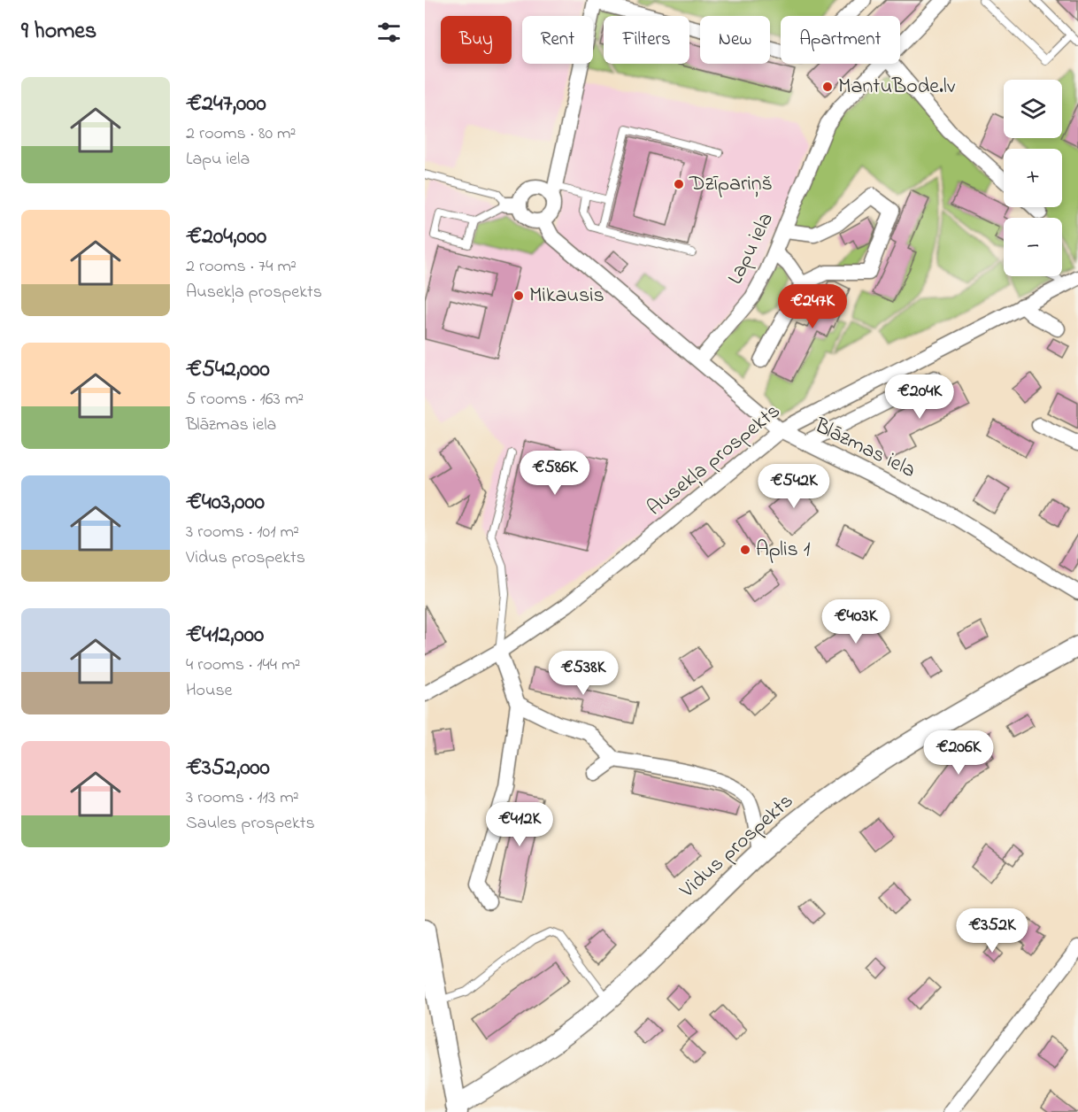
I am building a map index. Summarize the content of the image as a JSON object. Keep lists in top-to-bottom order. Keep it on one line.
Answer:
{"streets":{"main road":["Vidus prospekts"],"street":["Lapu iela","Blāzmas iela","Ausekļa prospekts"]},"crossings":[["Lapu iela","Blāzmas iela"],["Blāzmas iela","Ausekļa prospekts"]],"places":["MantuBode.lv","Dzīpariņš","Mikausis","Aplis 1"],"page":{"heading":"9 homes","chip":["Buy","Rent","Filters","New","Apartment"],"list":[{"name":"€247,000","note":"2 rooms · 80 m² · Lapu iela"},{"name":"€204,000","note":"2 rooms · 74 m² · Ausekļa prospekts"},{"name":"€542,000","note":"5 rooms · 163 m² · Blāzmas iela"},{"name":"€403,000","note":"3 rooms · 101 m² · Vidus prospekts"},{"name":"€412,000","note":"4 rooms · 144 m² · House"},{"name":"€352,000","note":"3 rooms · 113 m² · Saules prospekts"}],"map_buttons":["+","−"],"price":["€247K","€204K","€586K","€542K","€403K","€538K","€206K","€412K","€352K"]}}
